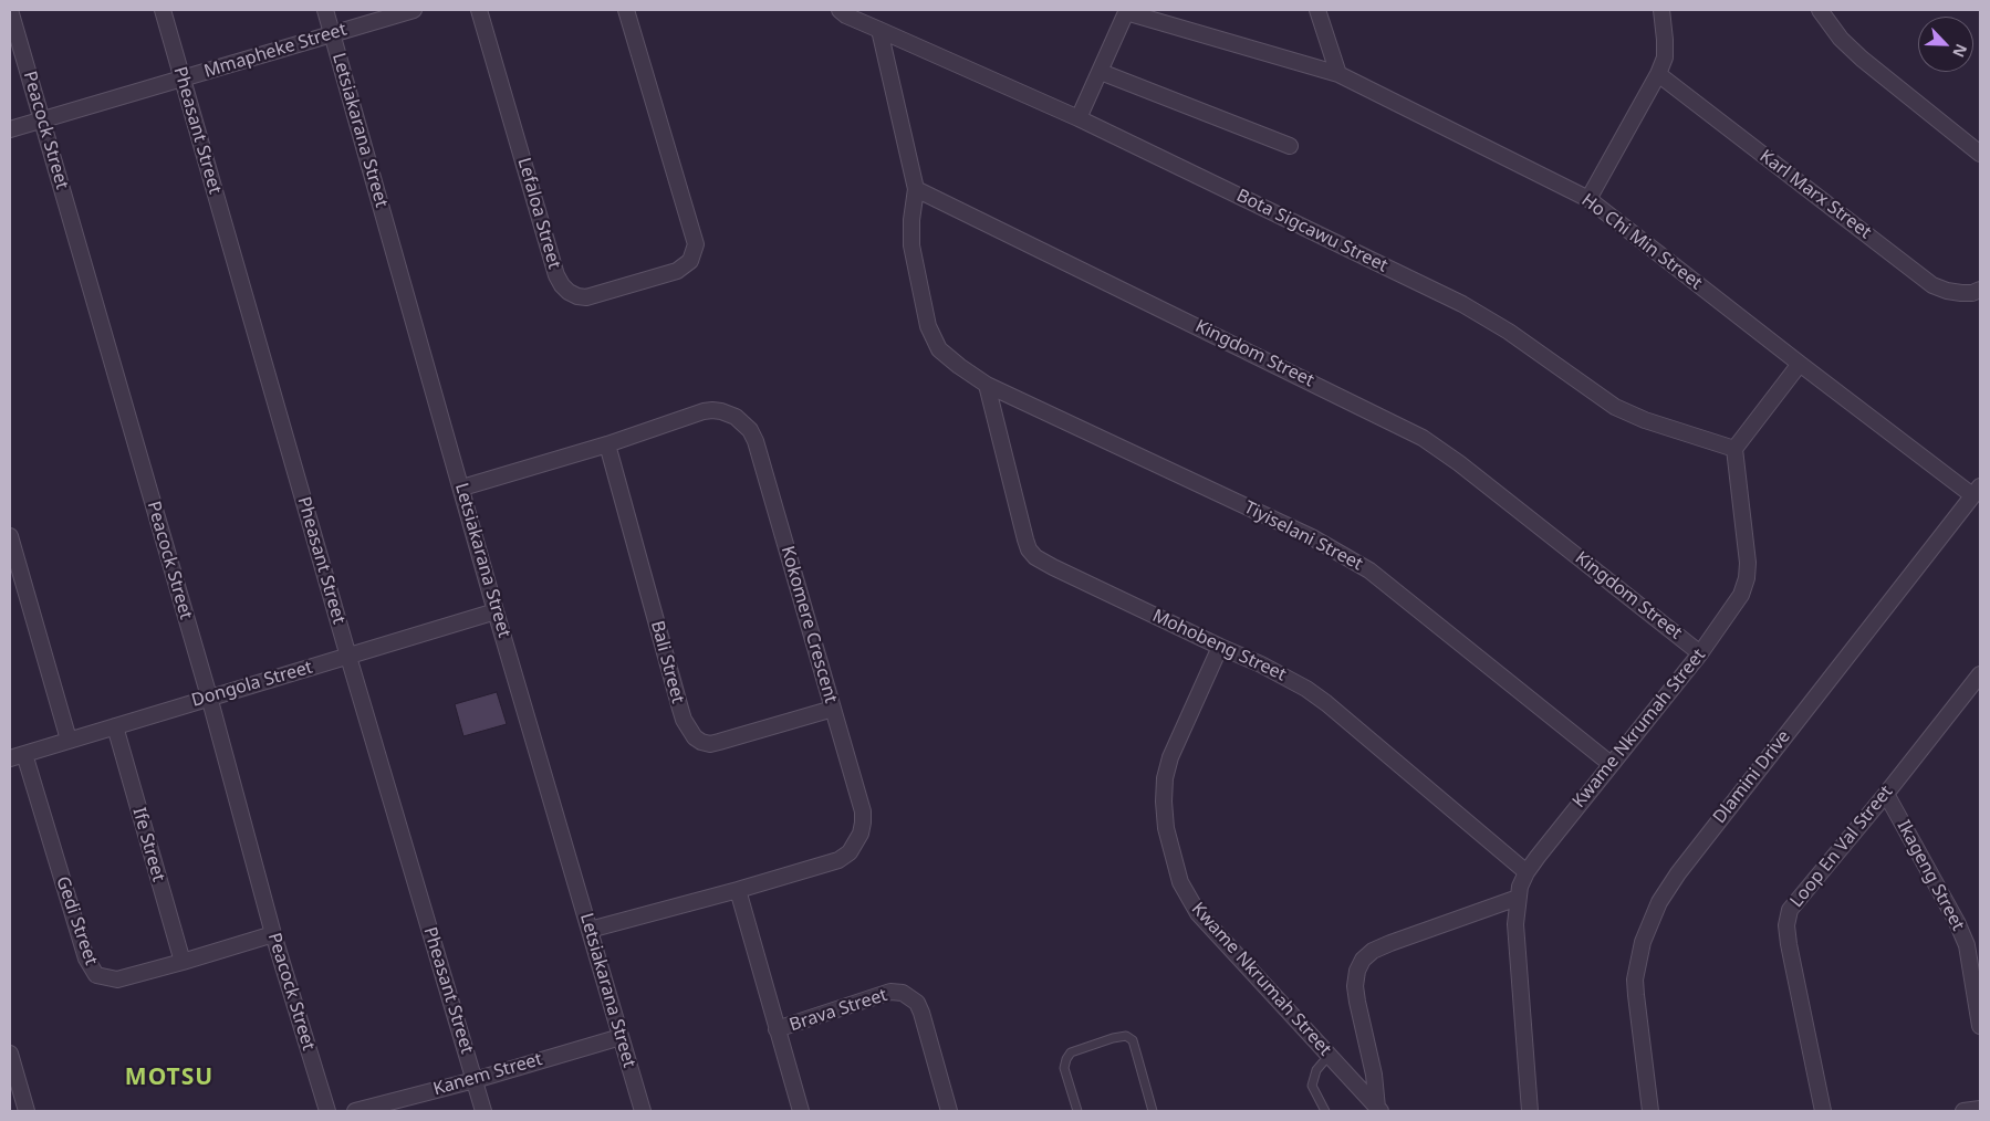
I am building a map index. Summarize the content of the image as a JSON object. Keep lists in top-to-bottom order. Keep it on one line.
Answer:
{"streets":{"street":["Mmapheke Street","Peacock Street","Pheasant Street","Letsiakarana Street","Karl Marx Street","Lefaloa Street","Bota Sigcawu Street","Ho Chi Min Street","Kingdom Street","Tiyiselani Street","Kokomere Crescent","Mohobeng Street","Bali Street","Dongola Street","Kwame Nkrumah Street","Dlamini Drive","Ife Street","Loop En Val Street","Ikageng Street","Gedi Street","Brava Street","Kanem Street"]},"crossings":[["Mmapheke Street","Peacock Street"],["Mmapheke Street","Pheasant Street"],["Mmapheke Street","Letsiakarana Street"],["Peacock Street","Dongola Street"],["Peacock Street","Gedi Street"],["Pheasant Street","Dongola Street"],["Pheasant Street","Kanem Street"],["Letsiakarana Street","Kokomere Crescent"],["Letsiakarana Street","Dongola Street"],["Letsiakarana Street","Kanem Street"],["Bota Sigcawu Street","Kwame Nkrumah Street"],["Ho Chi Min Street","Dlamini Drive"],["Kingdom Street","Tiyiselani Street"],["Kingdom Street","Kwame Nkrumah Street"],["Tiyiselani Street","Mohobeng Street"],["Tiyiselani Street","Kwame Nkrumah Street"],["Kokomere Crescent","Bali Street"],["Mohobeng Street","Kwame Nkrumah Street"],["Dongola Street","Ife Street"],["Dongola Street","Gedi Street"],["Ife Street","Gedi Street"],["Loop En Val Street","Ikageng Street"]],"districts":["MOTSU"],"north":"bottom right"}
